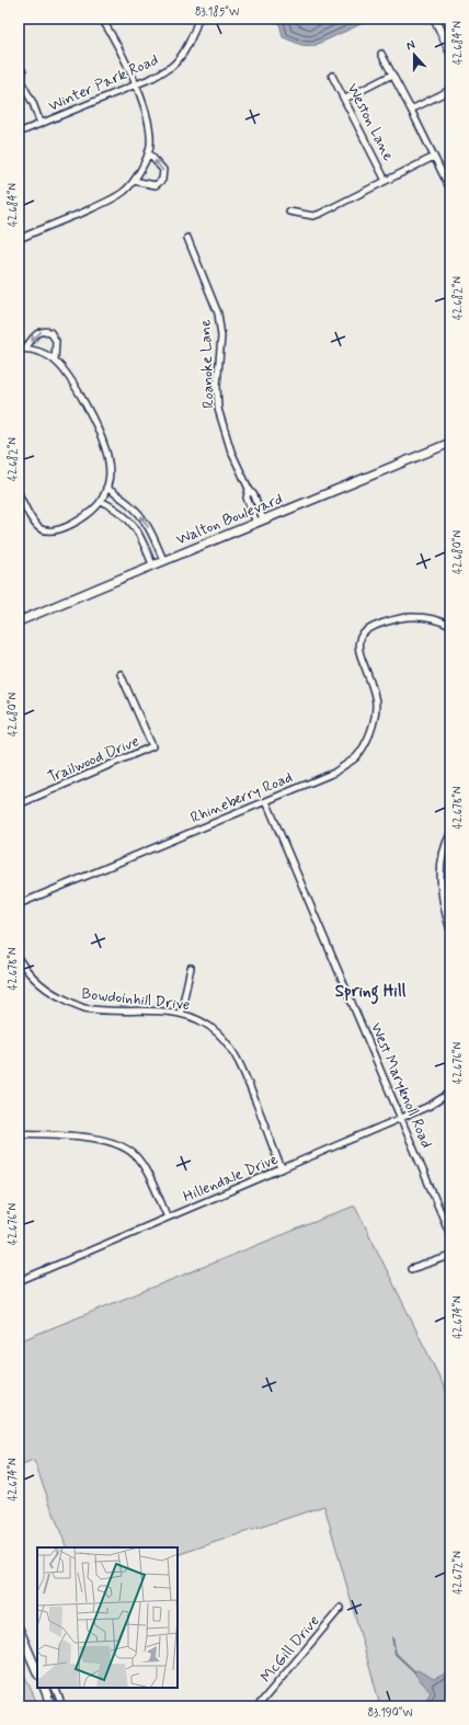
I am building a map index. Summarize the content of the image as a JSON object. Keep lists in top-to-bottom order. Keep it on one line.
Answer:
{"streets":{"main road":["Walton Boulevard"],"street":["Winter Park Road","Weston Lane","Roanoke Lane","Trailwood Drive","Rhineberry Road","Bowdoinhill Drive","West Maryknoll Road","Hillendale Drive","McGill Drive"]},"crossings":[["Roanoke Lane","Walton Boulevard"],["Rhineberry Road","West Maryknoll Road"],["Bowdoinhill Drive","Hillendale Drive"],["West Maryknoll Road","Hillendale Drive"]],"districts":["Spring Hill"],"north":"top","coordinates":["83.185°W","42.684°N","42.682°N","42.680°N","42.678°N","42.676°N","42.674°N","42.672°N","83.190°W"]}
